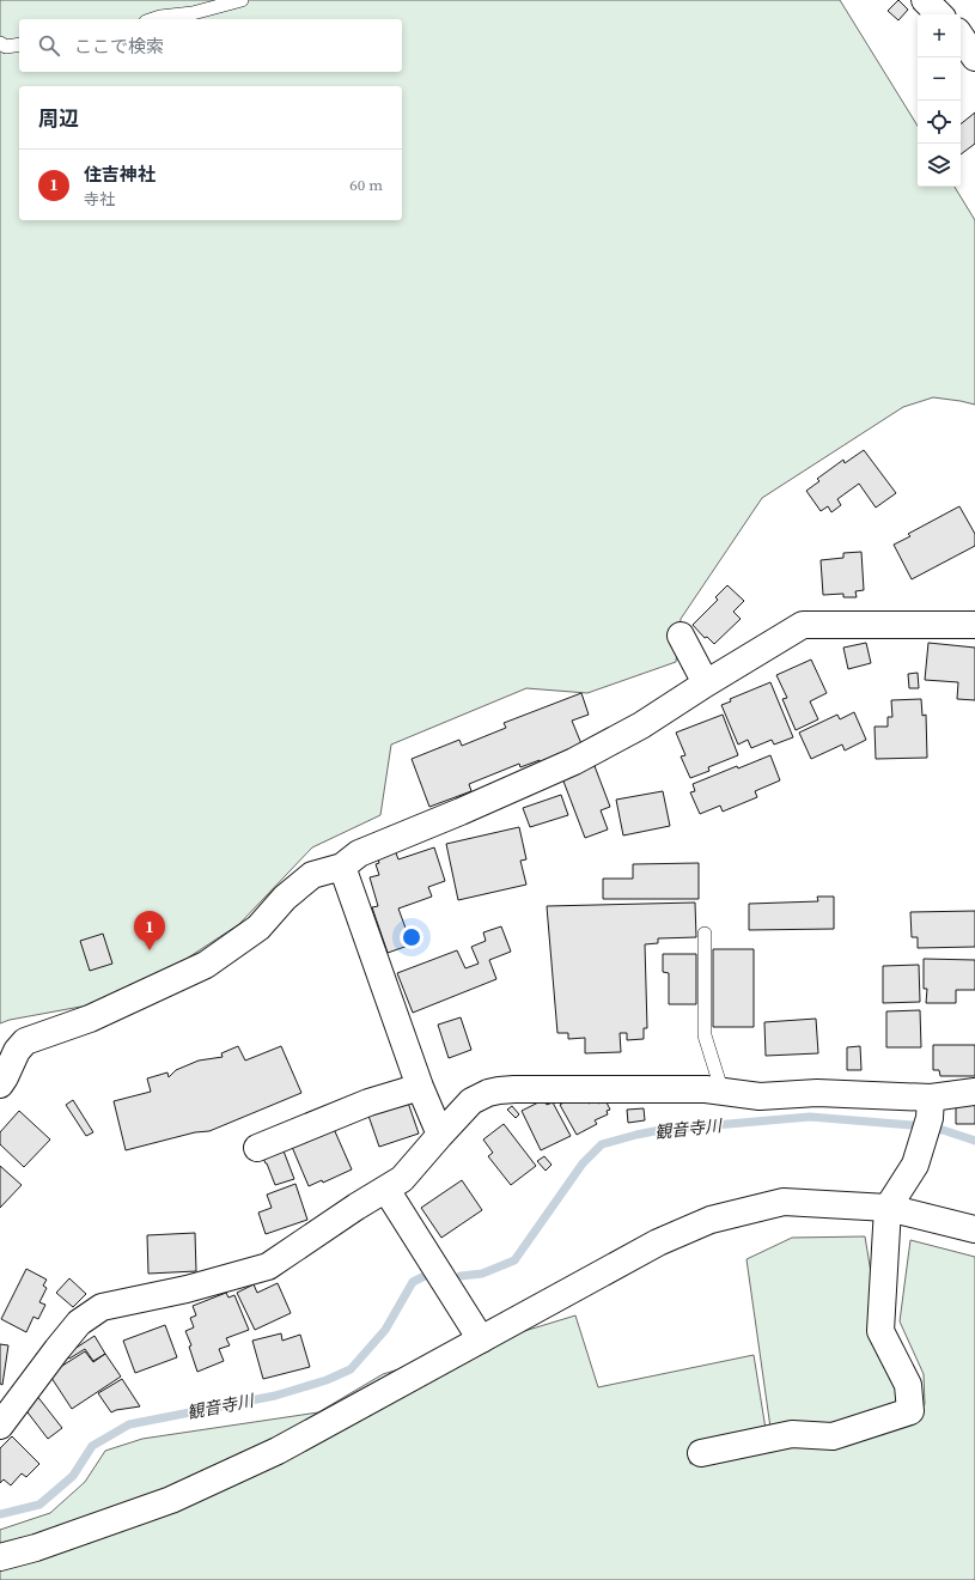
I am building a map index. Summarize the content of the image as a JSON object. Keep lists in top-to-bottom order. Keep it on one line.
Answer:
{"water":["観音寺川"],"page":{"map_buttons":["+","−"],"search":"ここで検索","heading":"周辺","list":[{"mark":"1","name":"住吉神社","note":"寺社","value":"60 m"}],"pins":"1"}}
